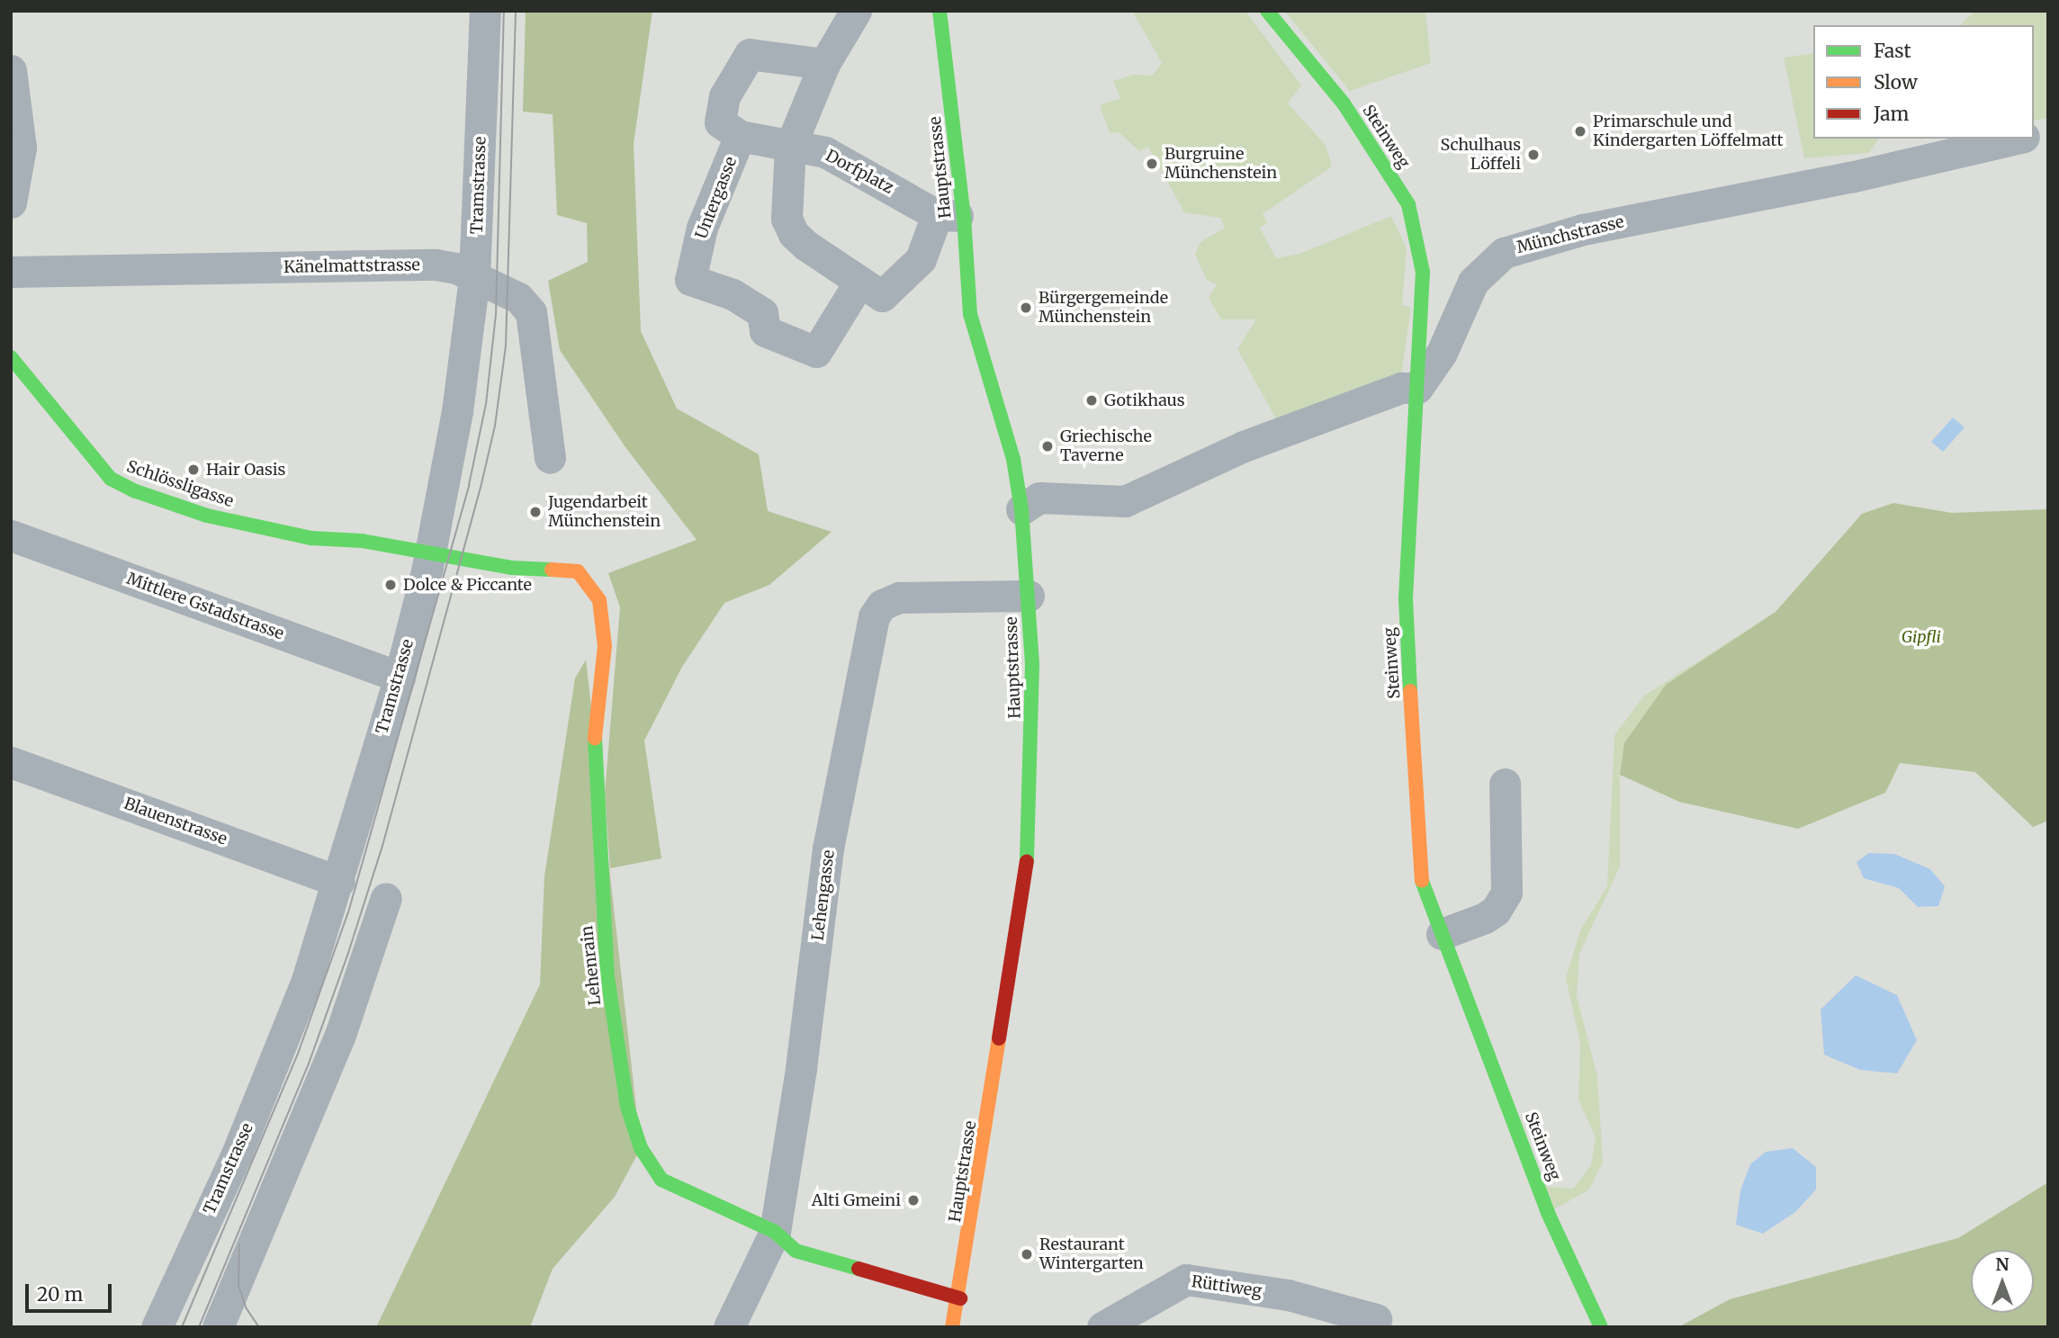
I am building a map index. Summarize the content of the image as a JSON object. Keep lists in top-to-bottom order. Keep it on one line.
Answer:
{"streets":{"street":["Steinweg","Hauptstrasse","Dorfplatz","Tramstrasse","Untergasse","Münchstrasse","Känelmattstrasse","Schlössligasse","Mittlere Gstadstrasse","Blauenstrasse","Lehengasse","Lehenrain","Rüttiweg"]},"crossings":[["Steinweg","Münchstrasse"],["Hauptstrasse","Dorfplatz"],["Hauptstrasse","Lehengasse"],["Hauptstrasse","Lehenrain"],["Dorfplatz","Untergasse"],["Tramstrasse","Känelmattstrasse"],["Tramstrasse","Schlössligasse"],["Tramstrasse","Mittlere Gstadstrasse"],["Tramstrasse","Blauenstrasse"],["Tramstrasse","Lehenrain"],["Schlössligasse","Lehenrain"],["Lehengasse","Lehenrain"]],"parks":["Gipfli"],"places":["Primarschule und Kindergarten Löffelmatt","Schulhaus Löffeli","Burgruine Münchenstein","Bürgergemeinde Münchenstein","Gotikhaus","Griechische Taverne","Hair Oasis","Jugendarbeit Münchenstein","Dolce & Piccante","Alti Gmeini","Restaurant Wintergarten"],"legend":["Fast","Slow","Jam"],"scale_bar":"20 m","north":"top"}
